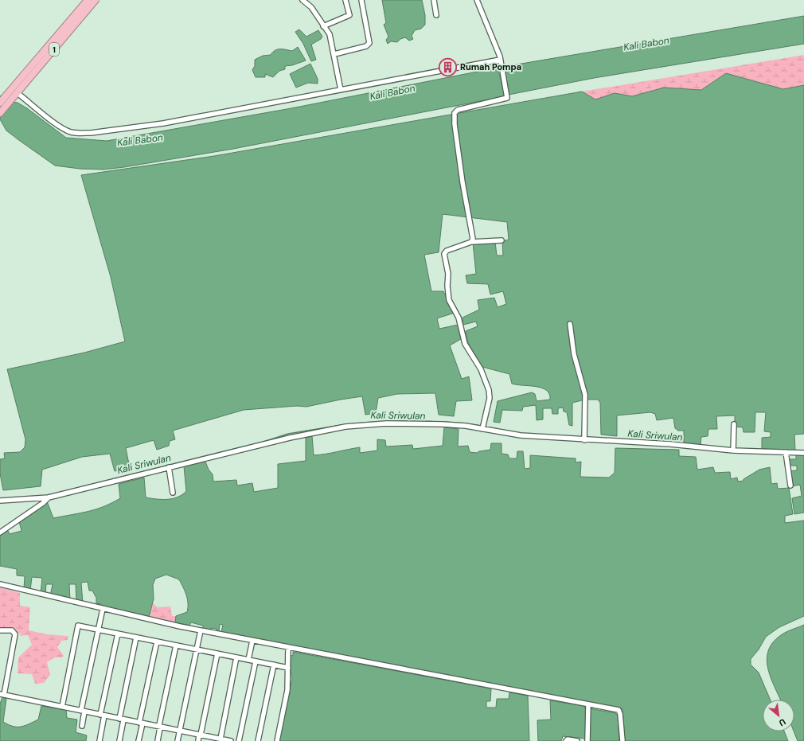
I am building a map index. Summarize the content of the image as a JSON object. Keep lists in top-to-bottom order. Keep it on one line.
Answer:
{"streets":{"highway":["1"]},"water":["Kali Babon","Kali Sriwulan"],"places":{"building":["Rumah Pompa"]},"north":"bottom right"}
